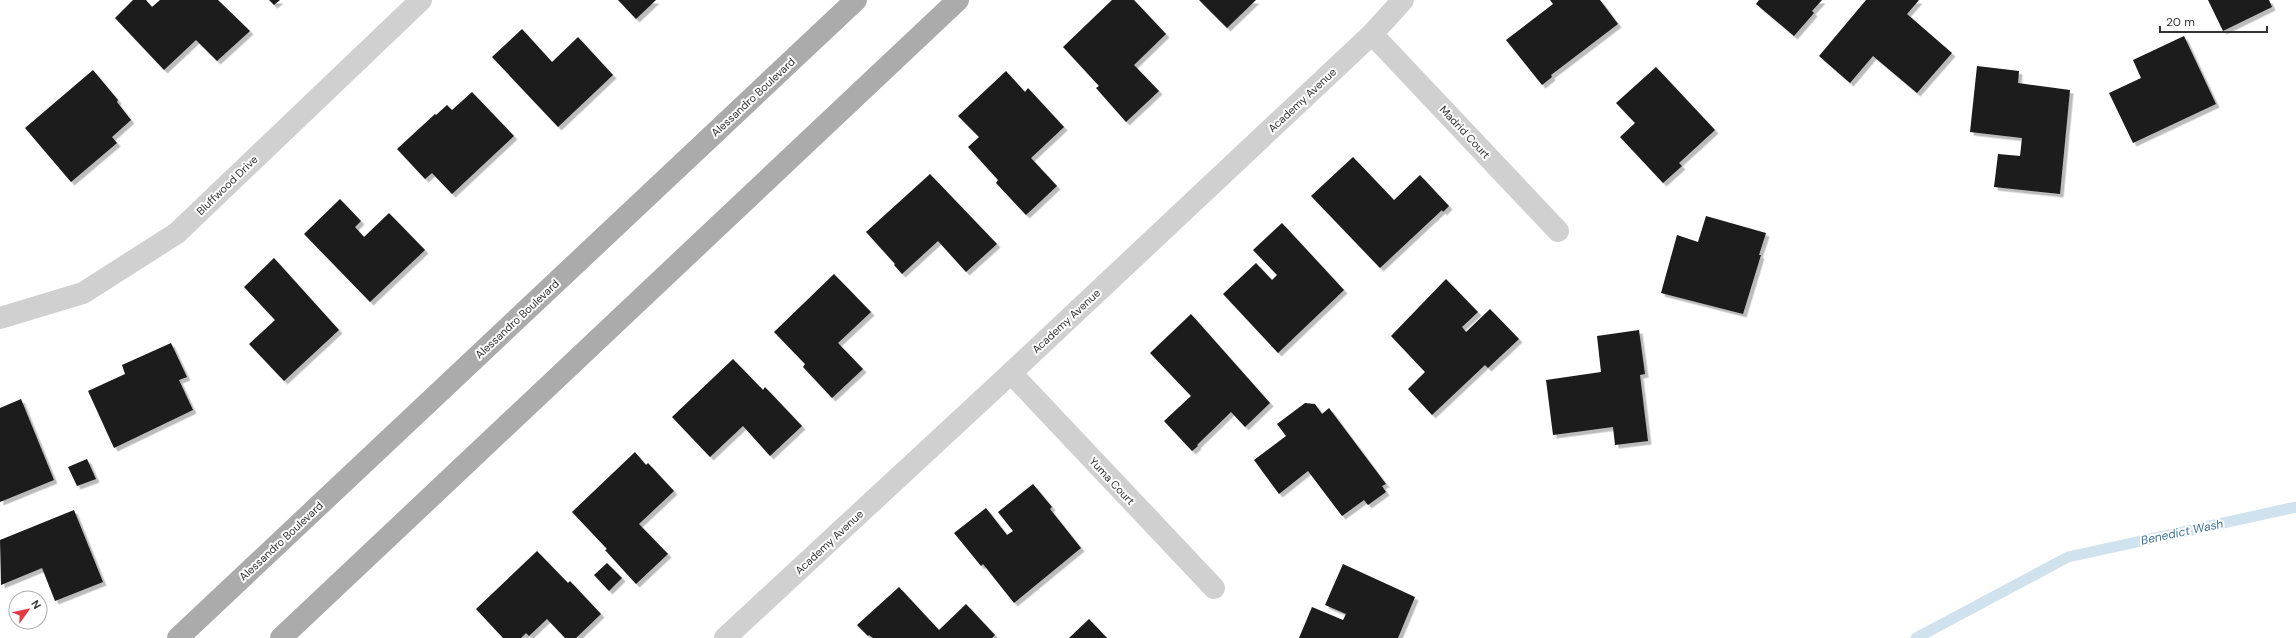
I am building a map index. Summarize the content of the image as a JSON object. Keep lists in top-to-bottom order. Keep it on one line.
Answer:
{"streets":{"main road":["Alessandro Boulevard"],"street":["Academy Avenue","Madrid Court","Bluffwood Drive","Yuma Court"]},"crossings":[["Academy Avenue","Madrid Court"],["Academy Avenue","Yuma Court"]],"water":["Benedict Wash"],"scale_bar":"20 m","north":"top right"}
